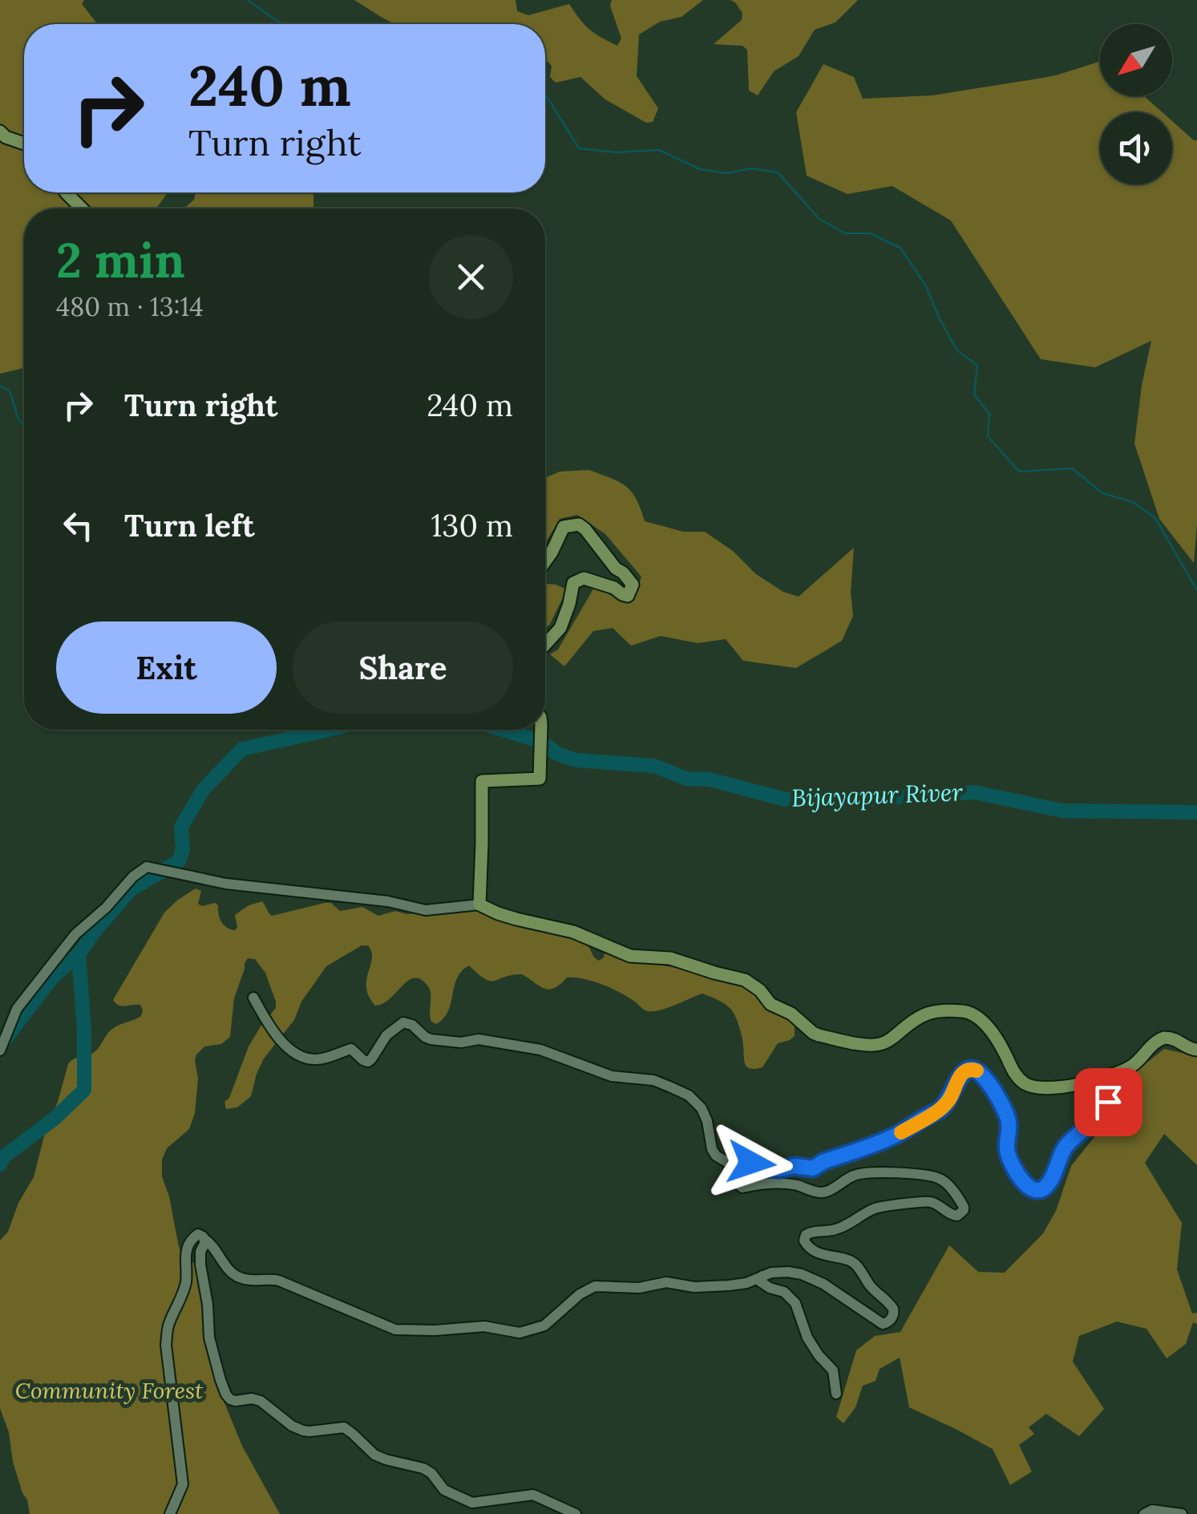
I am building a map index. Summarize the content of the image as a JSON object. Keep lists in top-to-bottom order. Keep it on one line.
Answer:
{"water":["Bijayapur River"],"parks":["Community Forest"],"north":"bottom left","page":{"turn":["240 m","Turn right"],"heading":["2 min","480 m · 13:14"],"list":[{"name":"Turn right","value":"240 m"},{"name":"Turn left","value":"130 m"}],"buttons":["Exit","Share"]}}
